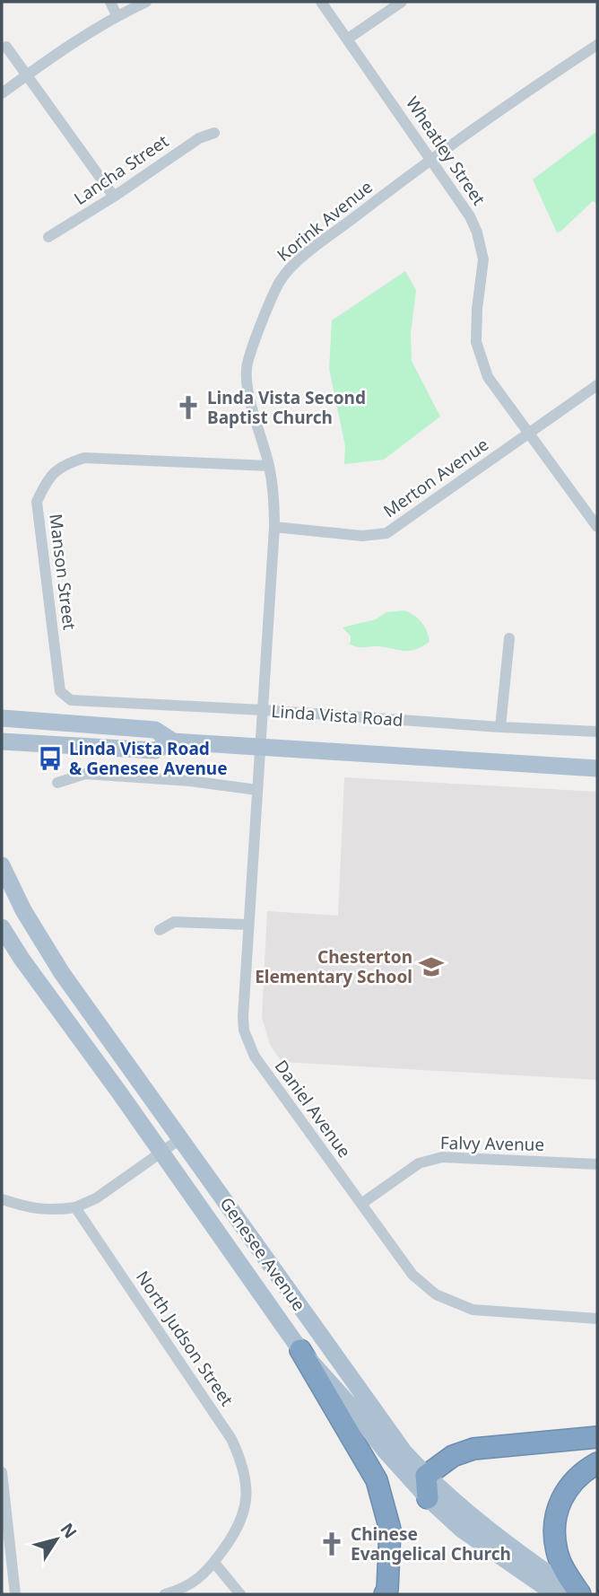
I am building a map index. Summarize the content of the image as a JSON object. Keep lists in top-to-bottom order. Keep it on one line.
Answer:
{"streets":{"main road":["Genesee Avenue"],"street":["Wheatley Street","Lancha Street","Korink Avenue","Merton Avenue","Manson Street","Linda Vista Road","Daniel Avenue","Falvy Avenue","North Judson Street"]},"crossings":[["Wheatley Street","Korink Avenue"],["Wheatley Street","Merton Avenue"],["Korink Avenue","Merton Avenue"],["Korink Avenue","Manson Street"],["Korink Avenue","Linda Vista Road"],["Korink Avenue","Daniel Avenue"],["Manson Street","Linda Vista Road"],["Daniel Avenue","Falvy Avenue"]],"places":{"church":["Linda Vista Second Baptist Church","Chinese Evangelical Church"],"bus stop":["Linda Vista Road & Genesee Avenue"],"school or university":["Chesterton Elementary School"]},"north":"top right"}
